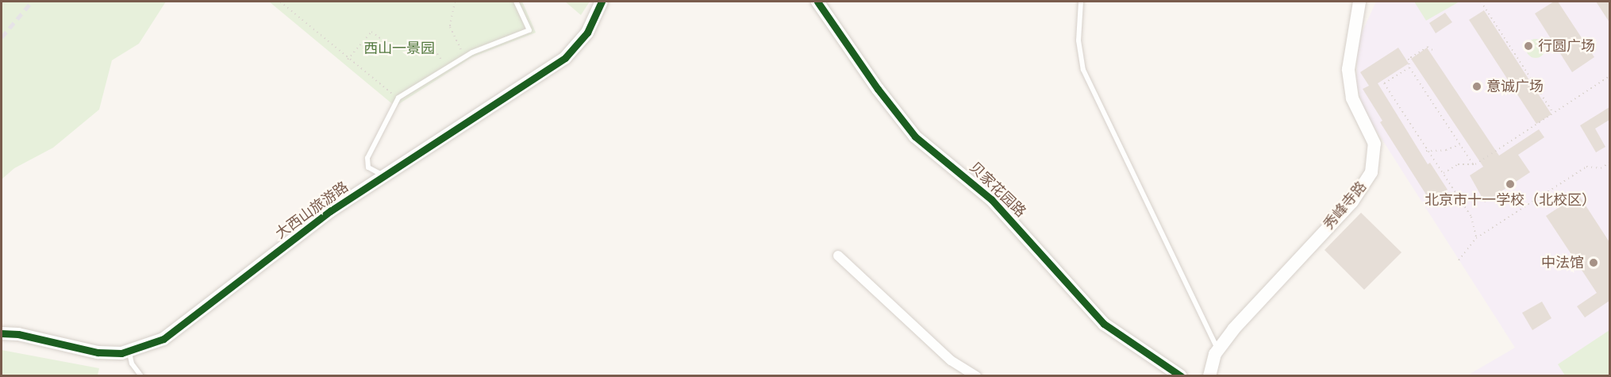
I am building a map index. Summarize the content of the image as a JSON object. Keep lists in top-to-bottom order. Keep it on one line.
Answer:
{"streets":{"street":["贝家花园路","秀峰寺路","大西山旅游路"]},"parks":["西山一景园"],"places":["行圆广场","意诚广场","北京市十一学校（北校区）","中法馆"]}
